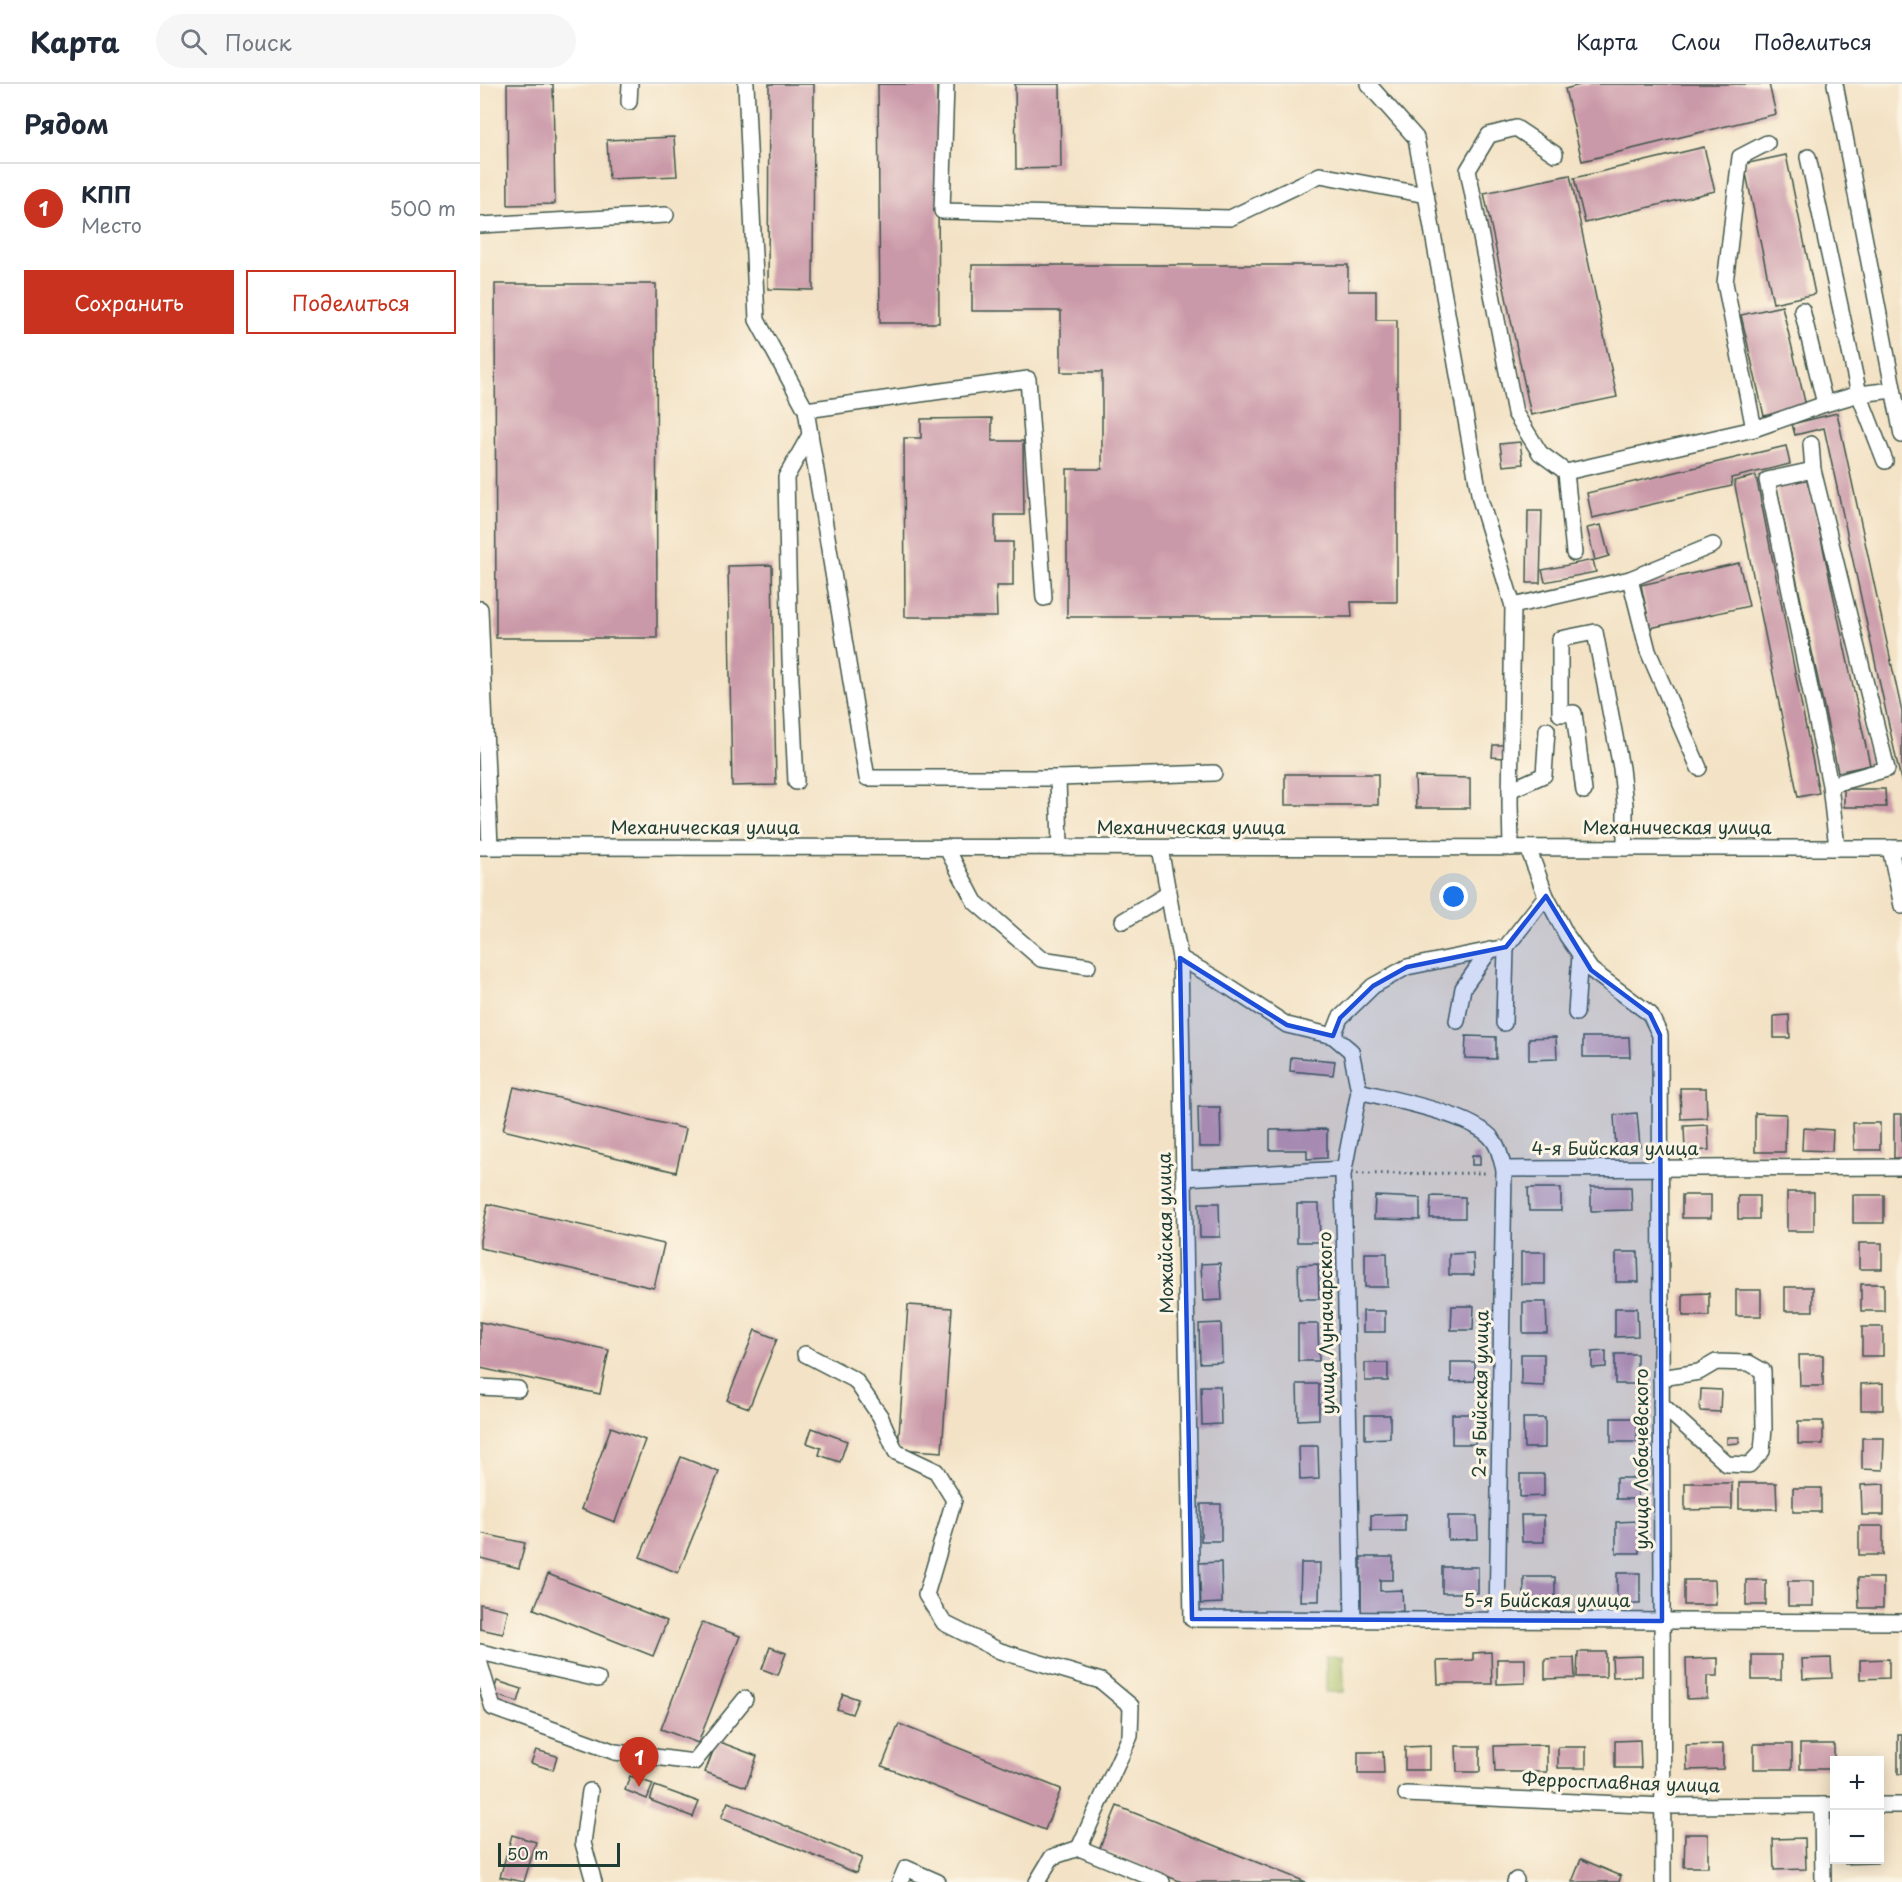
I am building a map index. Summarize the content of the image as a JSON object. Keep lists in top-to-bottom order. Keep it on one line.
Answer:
{"streets":{"street":["Механическая улица","4-я Бийская улица","Можайская улица","улица Луначарского","2-я Бийская улица","улица Лобачевского","5-я Бийская улица","Ферросплавная улица"]},"crossings":[["Механическая улица","Можайская улица"],["4-я Бийская улица","2-я Бийская улица"],["4-я Бийская улица","улица Лобачевского"],["Можайская улица","5-я Бийская улица"],["улица Луначарского","5-я Бийская улица"],["2-я Бийская улица","5-я Бийская улица"],["улица Лобачевского","5-я Бийская улица"],["улица Лобачевского","Ферросплавная улица"]],"scale_bar":"50 m","page":{"header":"Карта","search":"Поиск","nav":["Карта","Слои","Поделиться"],"heading":"Рядом","list":[{"mark":"1","name":"КПП","note":"Место","value":"500 m"}],"buttons":["Сохранить","Поделиться"],"pins":"1","map_buttons":["+","−"],"scale":"50 m"}}
